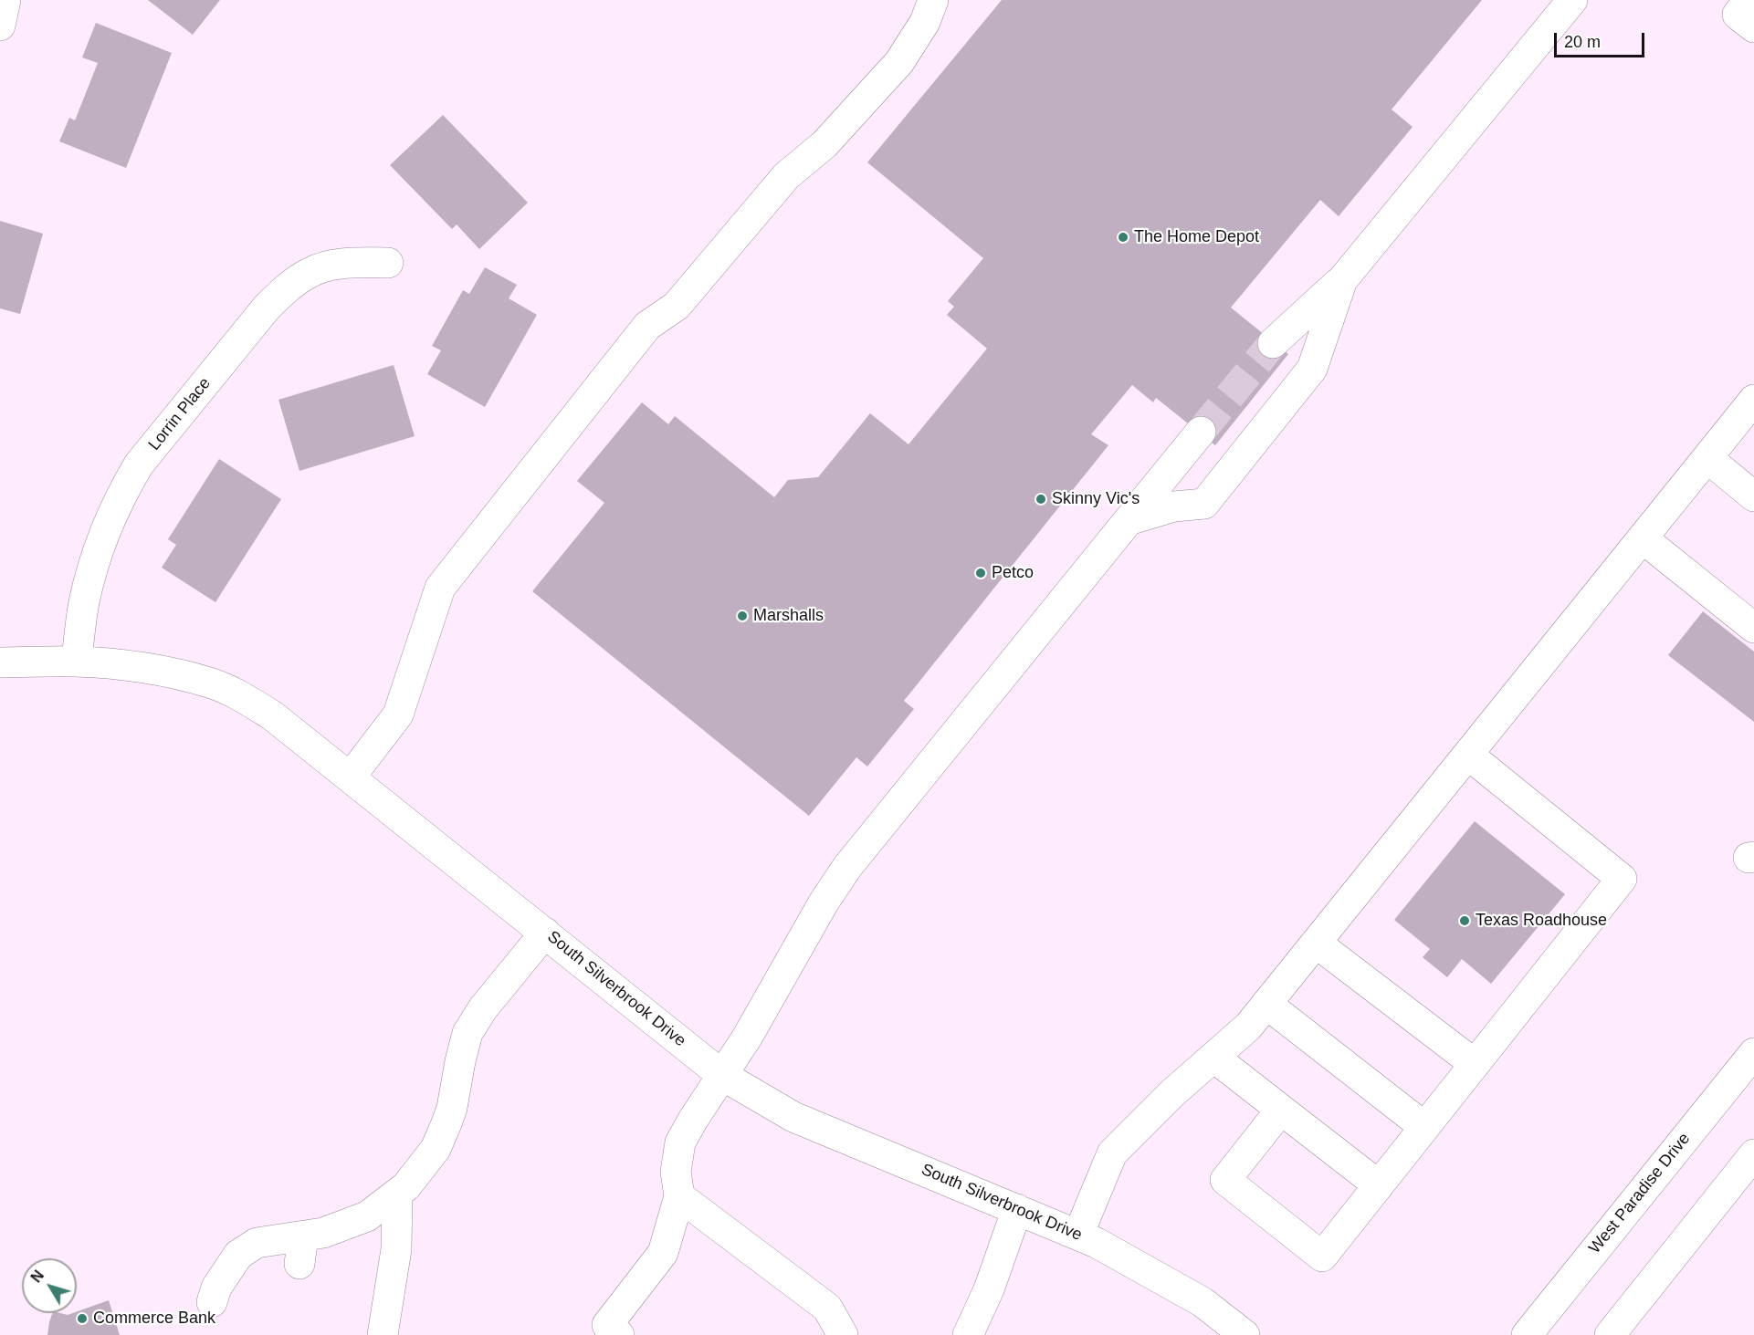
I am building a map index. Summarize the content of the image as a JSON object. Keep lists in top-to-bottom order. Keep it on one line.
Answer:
{"streets":{"street":["Lorrin Place","South Silverbrook Drive","West Paradise Drive"]},"crossings":[["Lorrin Place","South Silverbrook Drive"]],"places":["The Home Depot","Skinny Vic's","Petco","Marshalls","Texas Roadhouse","Commerce Bank"],"scale_bar":"20 m","north":"top left"}
